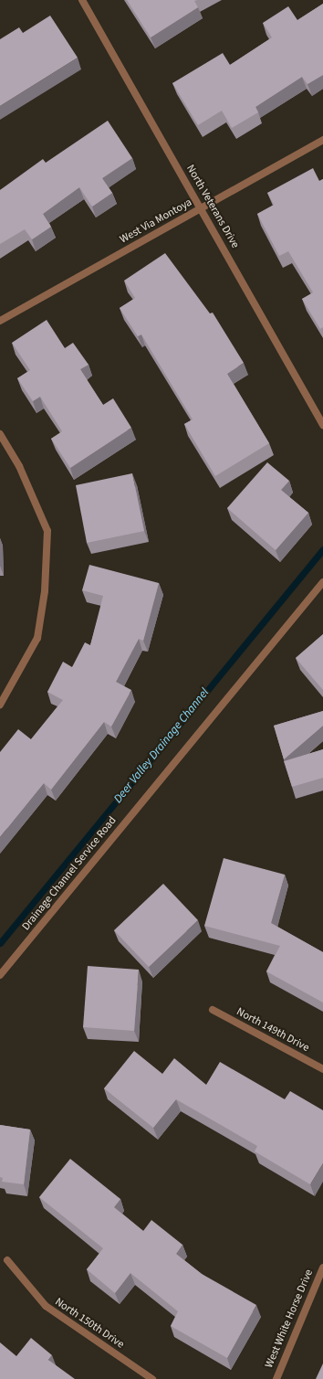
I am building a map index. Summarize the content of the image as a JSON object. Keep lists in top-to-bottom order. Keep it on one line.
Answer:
{"streets":{"street":["North Veterans Drive","West Via Montoya","Drainage Channel Service Road","North 149th Drive","West White Horse Drive","North 150th Drive"]},"crossings":[["North Veterans Drive","West Via Montoya"]],"water":["Deer Valley Drainage Channel"]}
